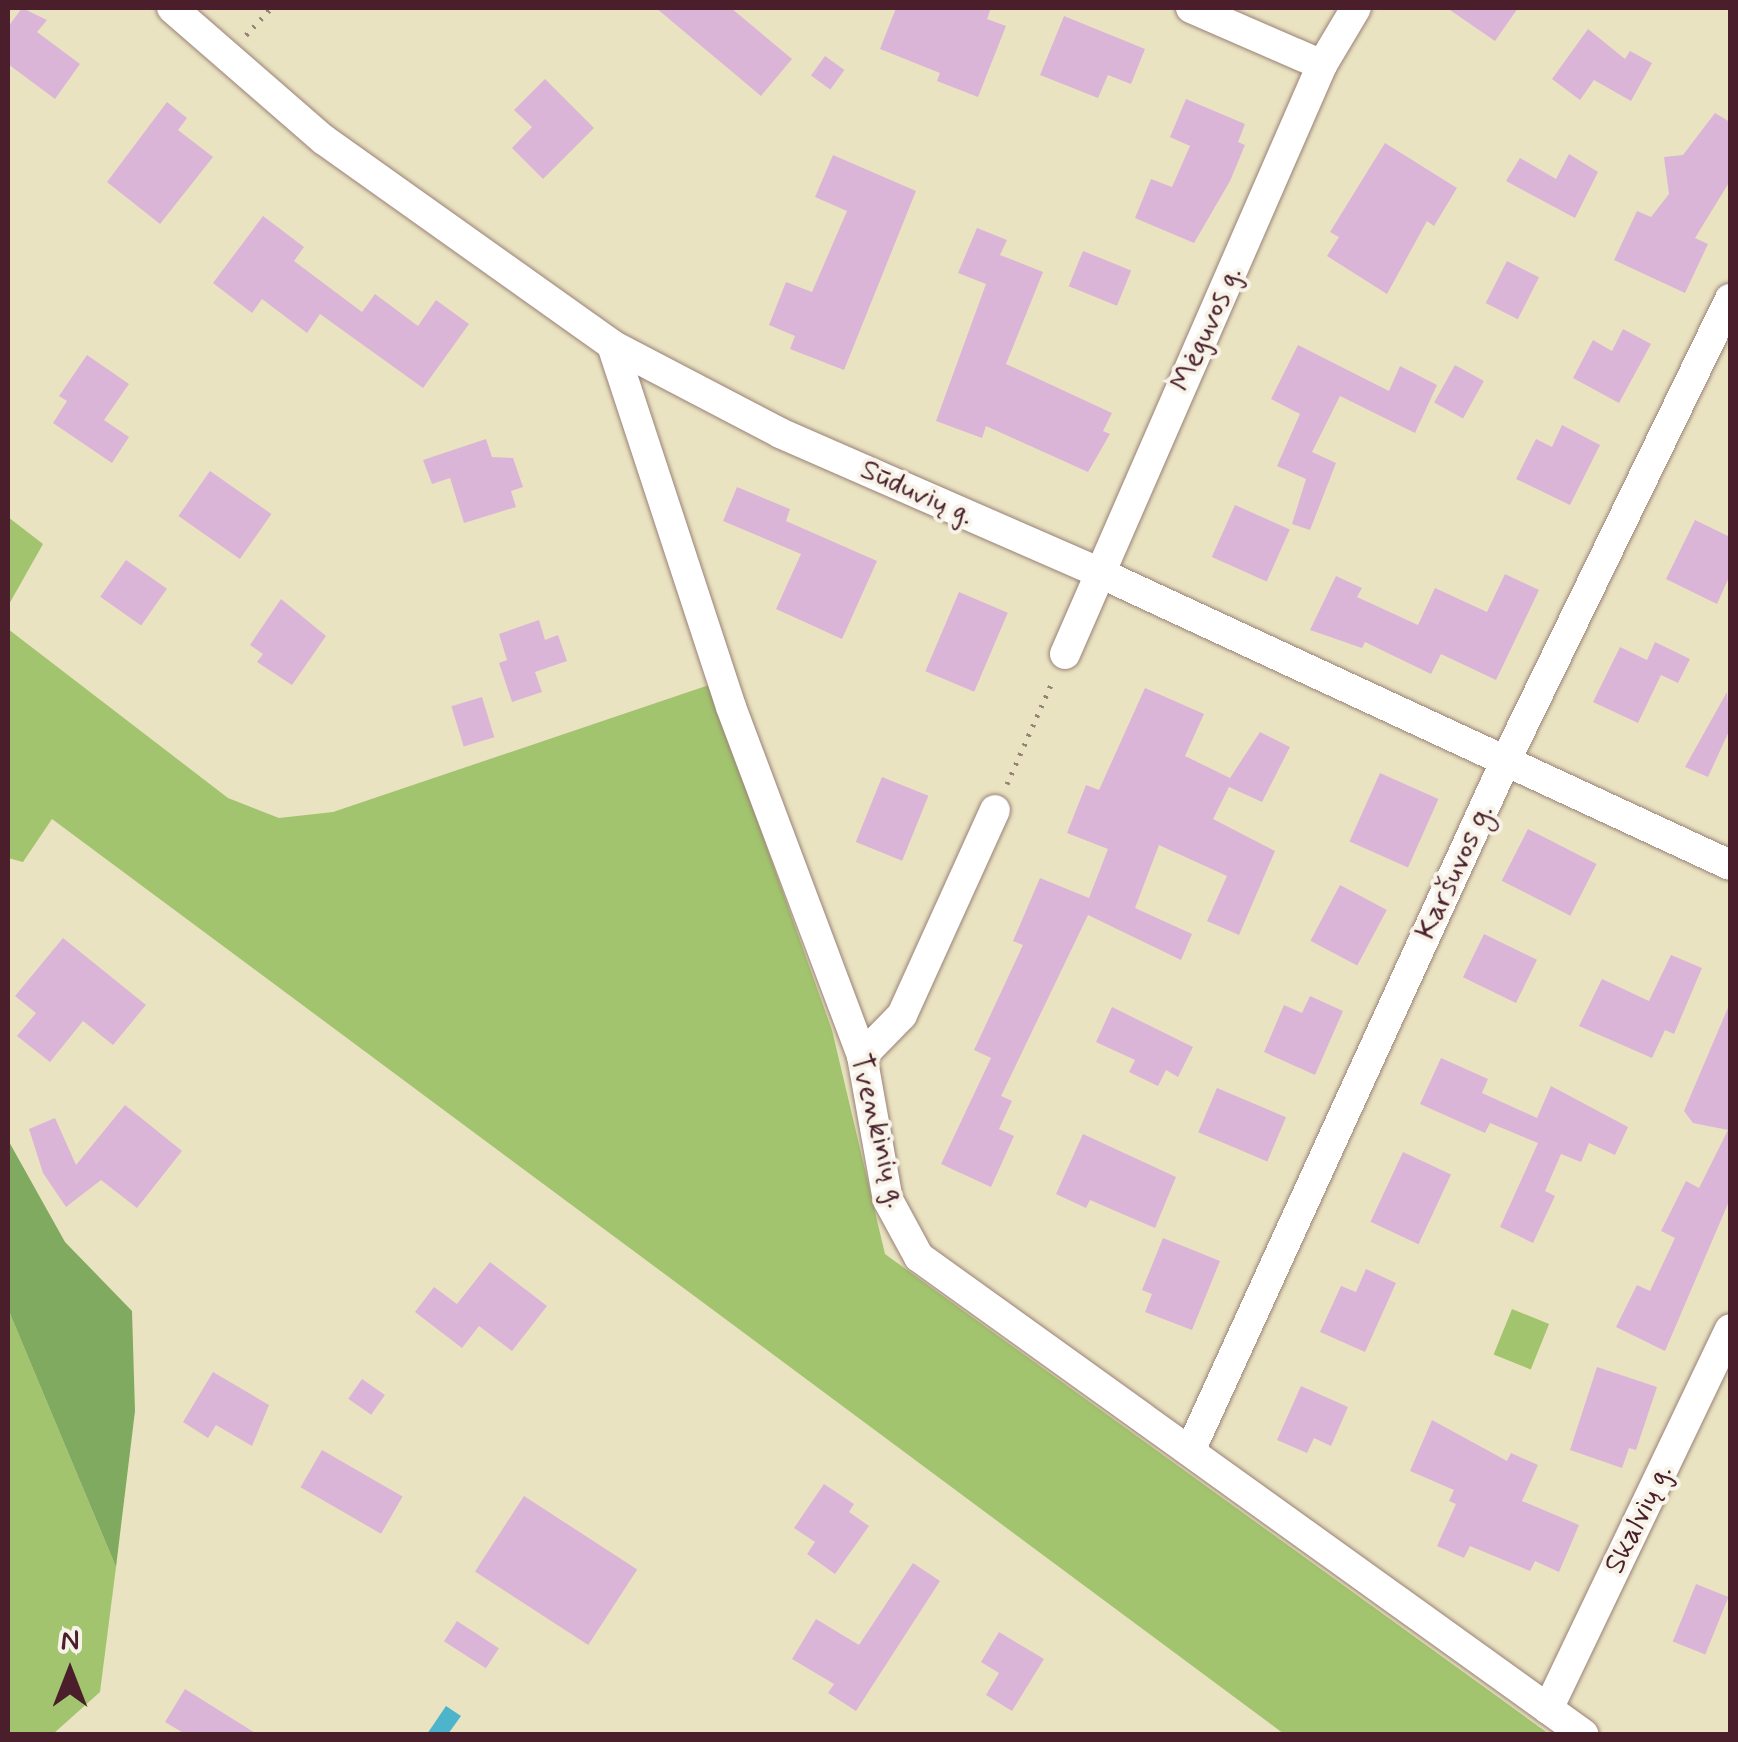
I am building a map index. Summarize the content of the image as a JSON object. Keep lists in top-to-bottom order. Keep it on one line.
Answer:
{"streets":{"street":["Mėguvos g.","Sūduvių g.","Karšuvos g.","Tvenkinių g.","Skalvių g."]},"crossings":[["Mėguvos g.","Sūduvių g."],["Sūduvių g.","Karšuvos g."],["Sūduvių g.","Tvenkinių g."],["Karšuvos g.","Tvenkinių g."],["Tvenkinių g.","Skalvių g."]],"north":"top"}
